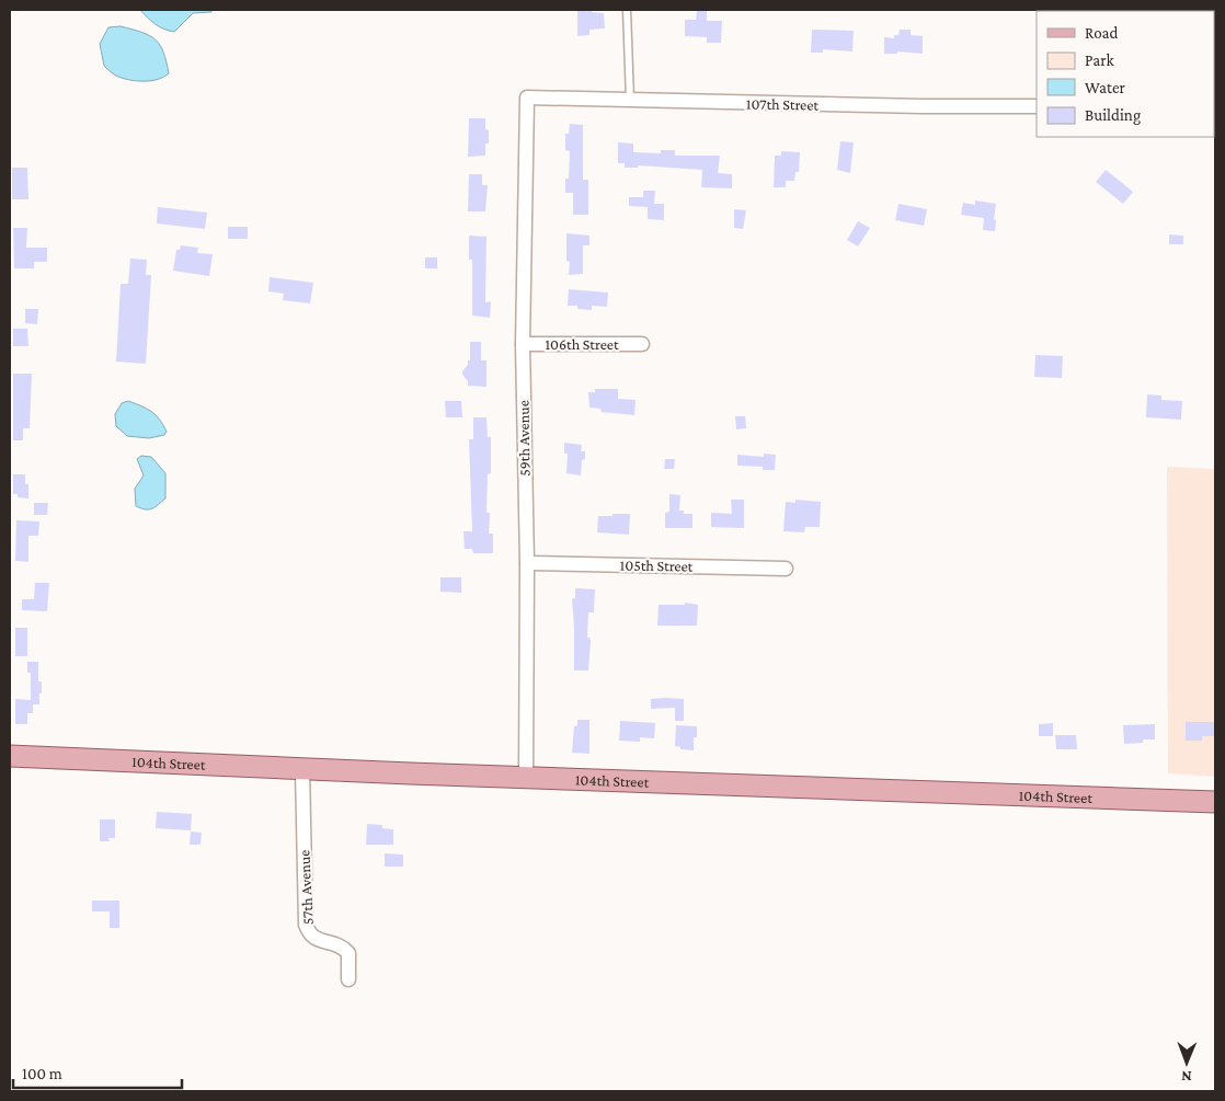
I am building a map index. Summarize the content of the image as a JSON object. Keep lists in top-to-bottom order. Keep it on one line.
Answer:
{"streets":{"main road":["104th Street"],"street":["107th Street","106th Street","59th Avenue","105th Street","57th Avenue"]},"crossings":[["107th Street","59th Avenue"],["106th Street","59th Avenue"],["59th Avenue","105th Street"],["59th Avenue","104th Street"],["104th Street","57th Avenue"]],"legend":["Road","Park","Water","Building"],"scale_bar":"100 m","north":"bottom"}
